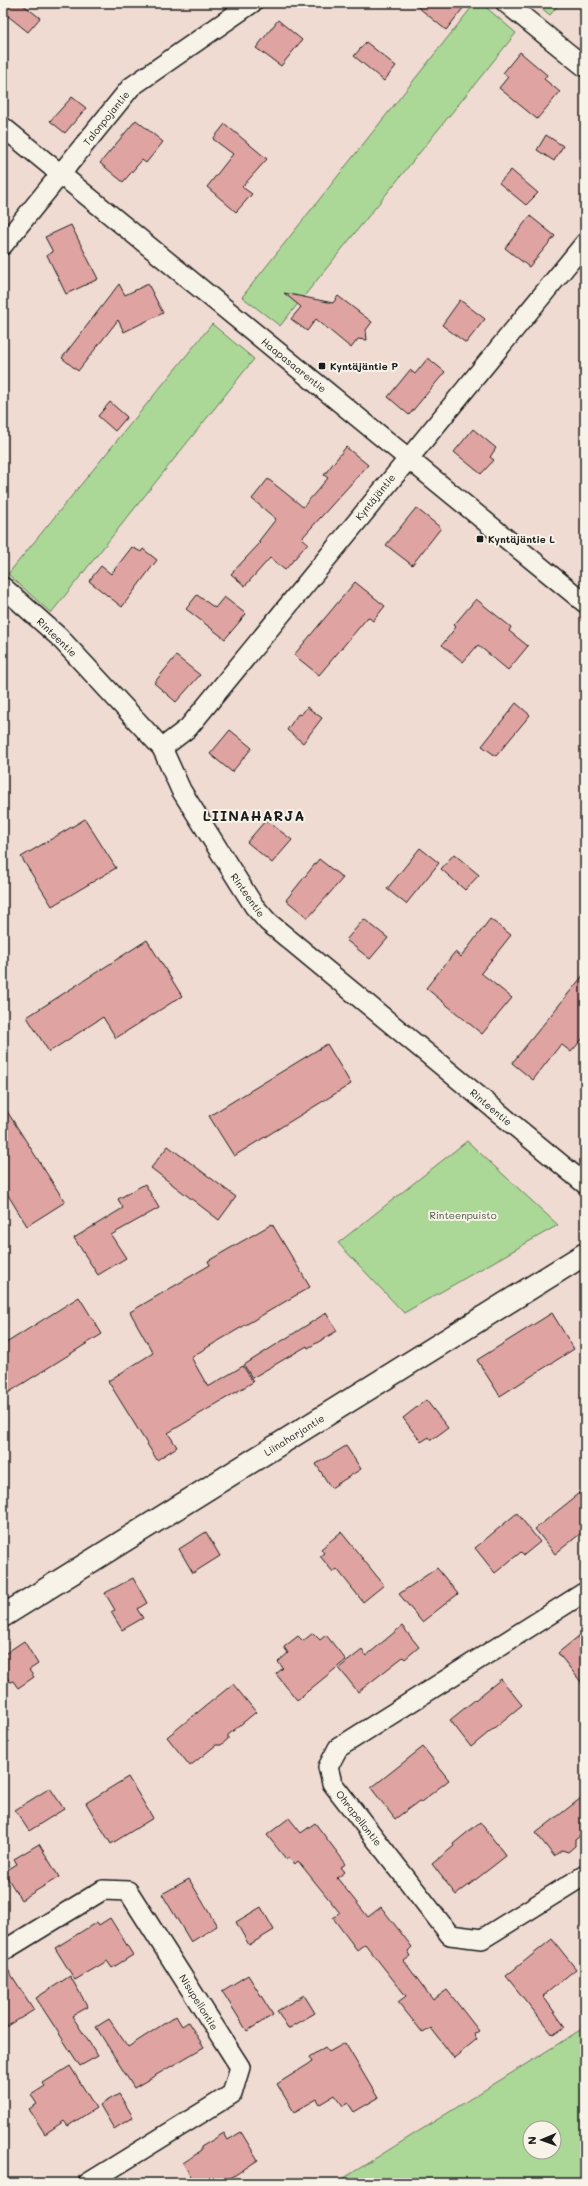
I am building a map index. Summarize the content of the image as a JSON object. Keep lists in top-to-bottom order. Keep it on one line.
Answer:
{"streets":{"main road":["Liinaharjantie"],"street":["Talonpojantie","Haapasaarentie","Kyntäjäntie","Rinteentie","Ohrapellontie","Nisupellontie"]},"crossings":[["Talonpojantie","Haapasaarentie"],["Haapasaarentie","Kyntäjäntie"],["Kyntäjäntie","Rinteentie"]],"districts":["LIINAHARJA"],"parks":["Rinteenpuisto"],"places":{"transit":["Kyntäjäntie P","Kyntäjäntie L"]},"north":"left"}
